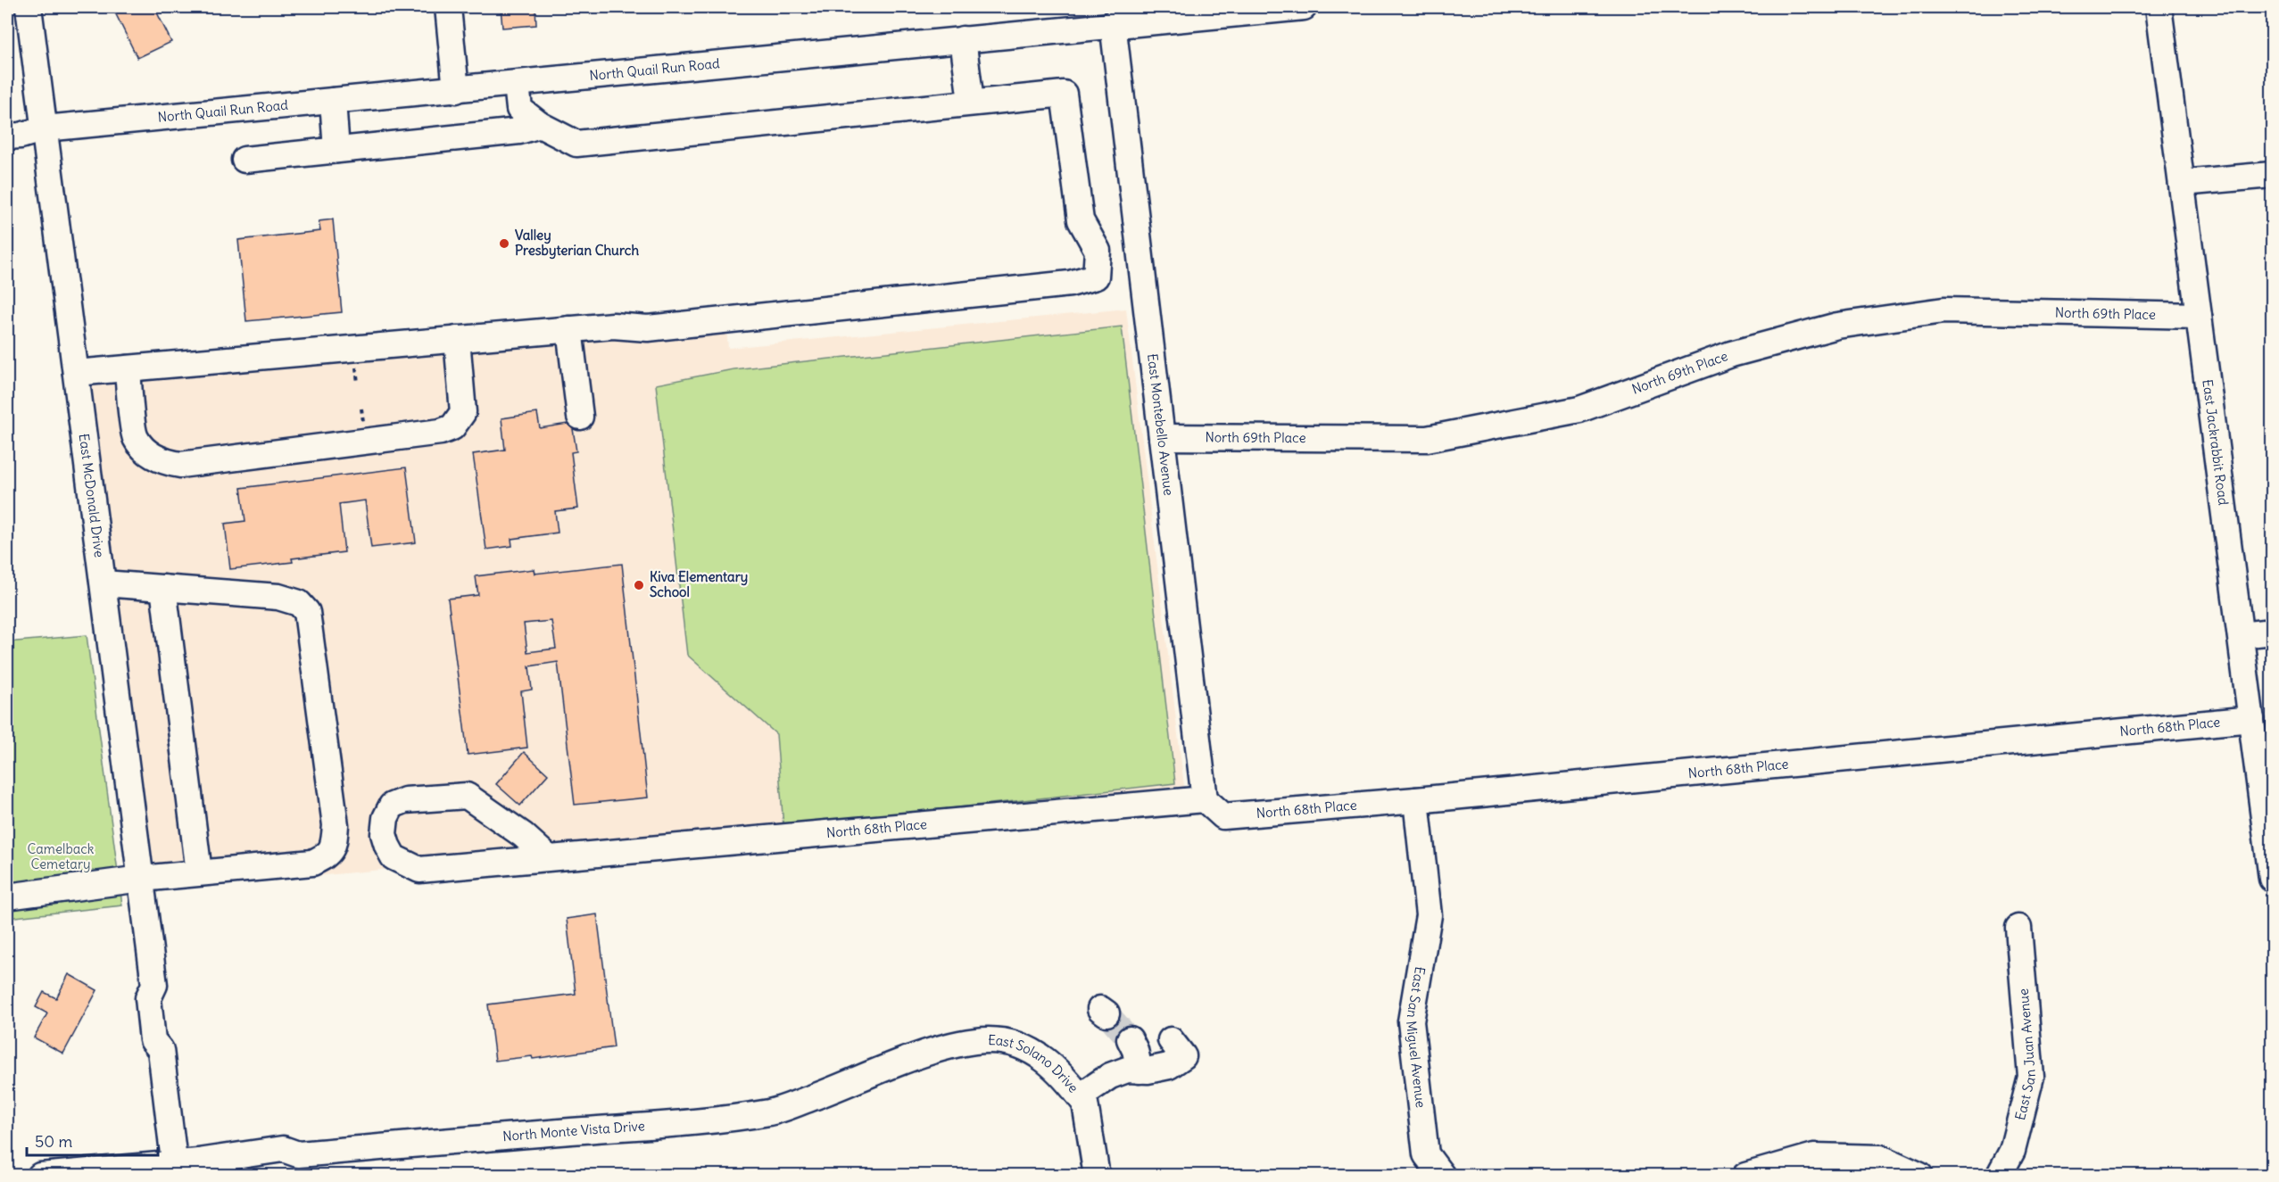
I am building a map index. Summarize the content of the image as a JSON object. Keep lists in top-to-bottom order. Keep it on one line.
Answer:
{"streets":{"street":["North Quail Run Road","North 69th Place","East Montebello Avenue","East Jackrabbit Road","East McDonald Drive","North 68th Place","East San Miguel Avenue","East San Juan Avenue","East Solano Drive","North Monte Vista Drive"]},"crossings":[["North Quail Run Road","East Montebello Avenue"],["North Quail Run Road","East McDonald Drive"],["North 69th Place","East Montebello Avenue"],["North 69th Place","East Jackrabbit Road"],["East Montebello Avenue","North 68th Place"],["East Jackrabbit Road","North 68th Place"],["East McDonald Drive","North Monte Vista Drive"],["North 68th Place","East San Miguel Avenue"],["East Solano Drive","North Monte Vista Drive"]],"parks":["Camelback Cemetary"],"places":["Valley Presbyterian Church","Kiva Elementary School"],"scale_bar":"50 m"}
